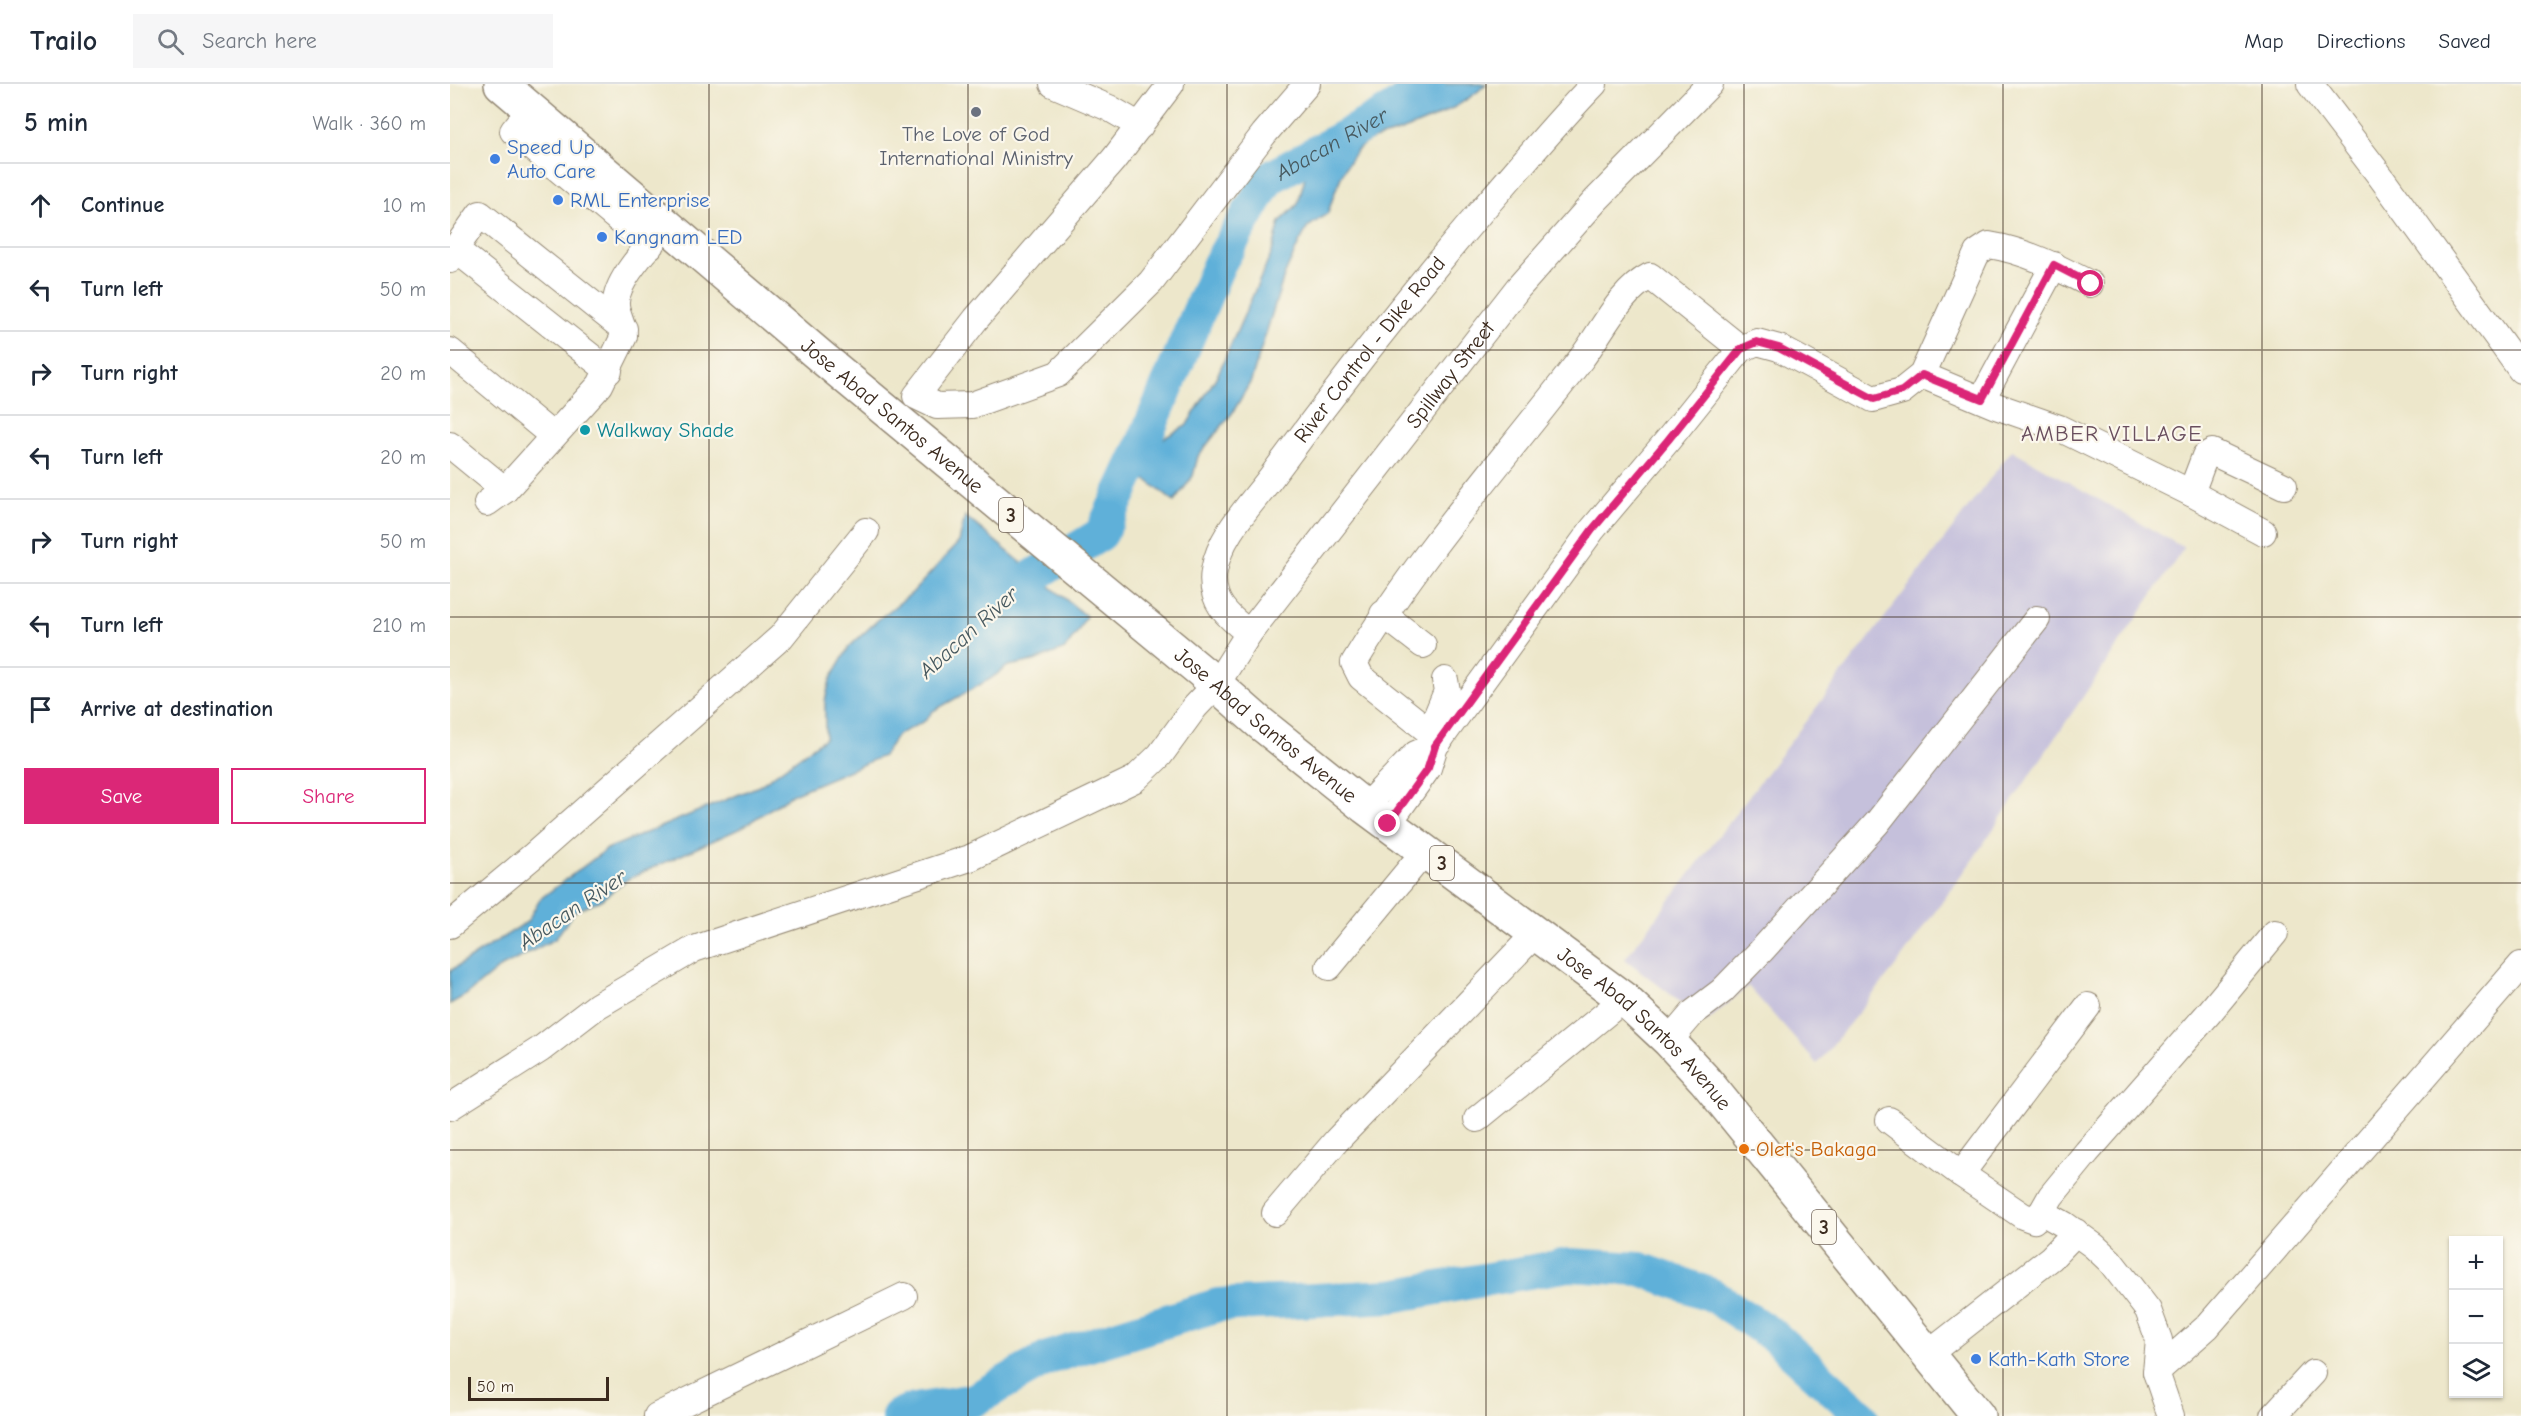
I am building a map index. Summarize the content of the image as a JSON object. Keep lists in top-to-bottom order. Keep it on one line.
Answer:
{"streets":{"highway":["Jose Abad Santos Avenue","3"],"street":["River Control - Dike Road","Spillway Street"]},"crossings":[["River Control - Dike Road","Spillway Street"],["Spillway Street","Jose Abad Santos Avenue"]],"districts":["AMBER VILLAGE"],"water":["Abacan River"],"places":["The Love of God International Ministry","Speed Up Auto Care","RML Enterprise","Kangnam LED","Walkway Shade","Olet's Bakaga","Kath-Kath Store"],"scale_bar":"50 m","page":{"header":"Trailo","search":"Search here","nav":["Map","Directions","Saved"],"heading":["5 min","Walk · 360 m"],"list":[["Continue","10 m"],["Turn left","50 m"],["Turn right","20 m"],["Turn left","20 m"],["Turn right","50 m"],["Turn left","210 m"],"Arrive at destination"],"buttons":["Save","Share"],"map_buttons":["+","−"],"scale":"50 m"}}
